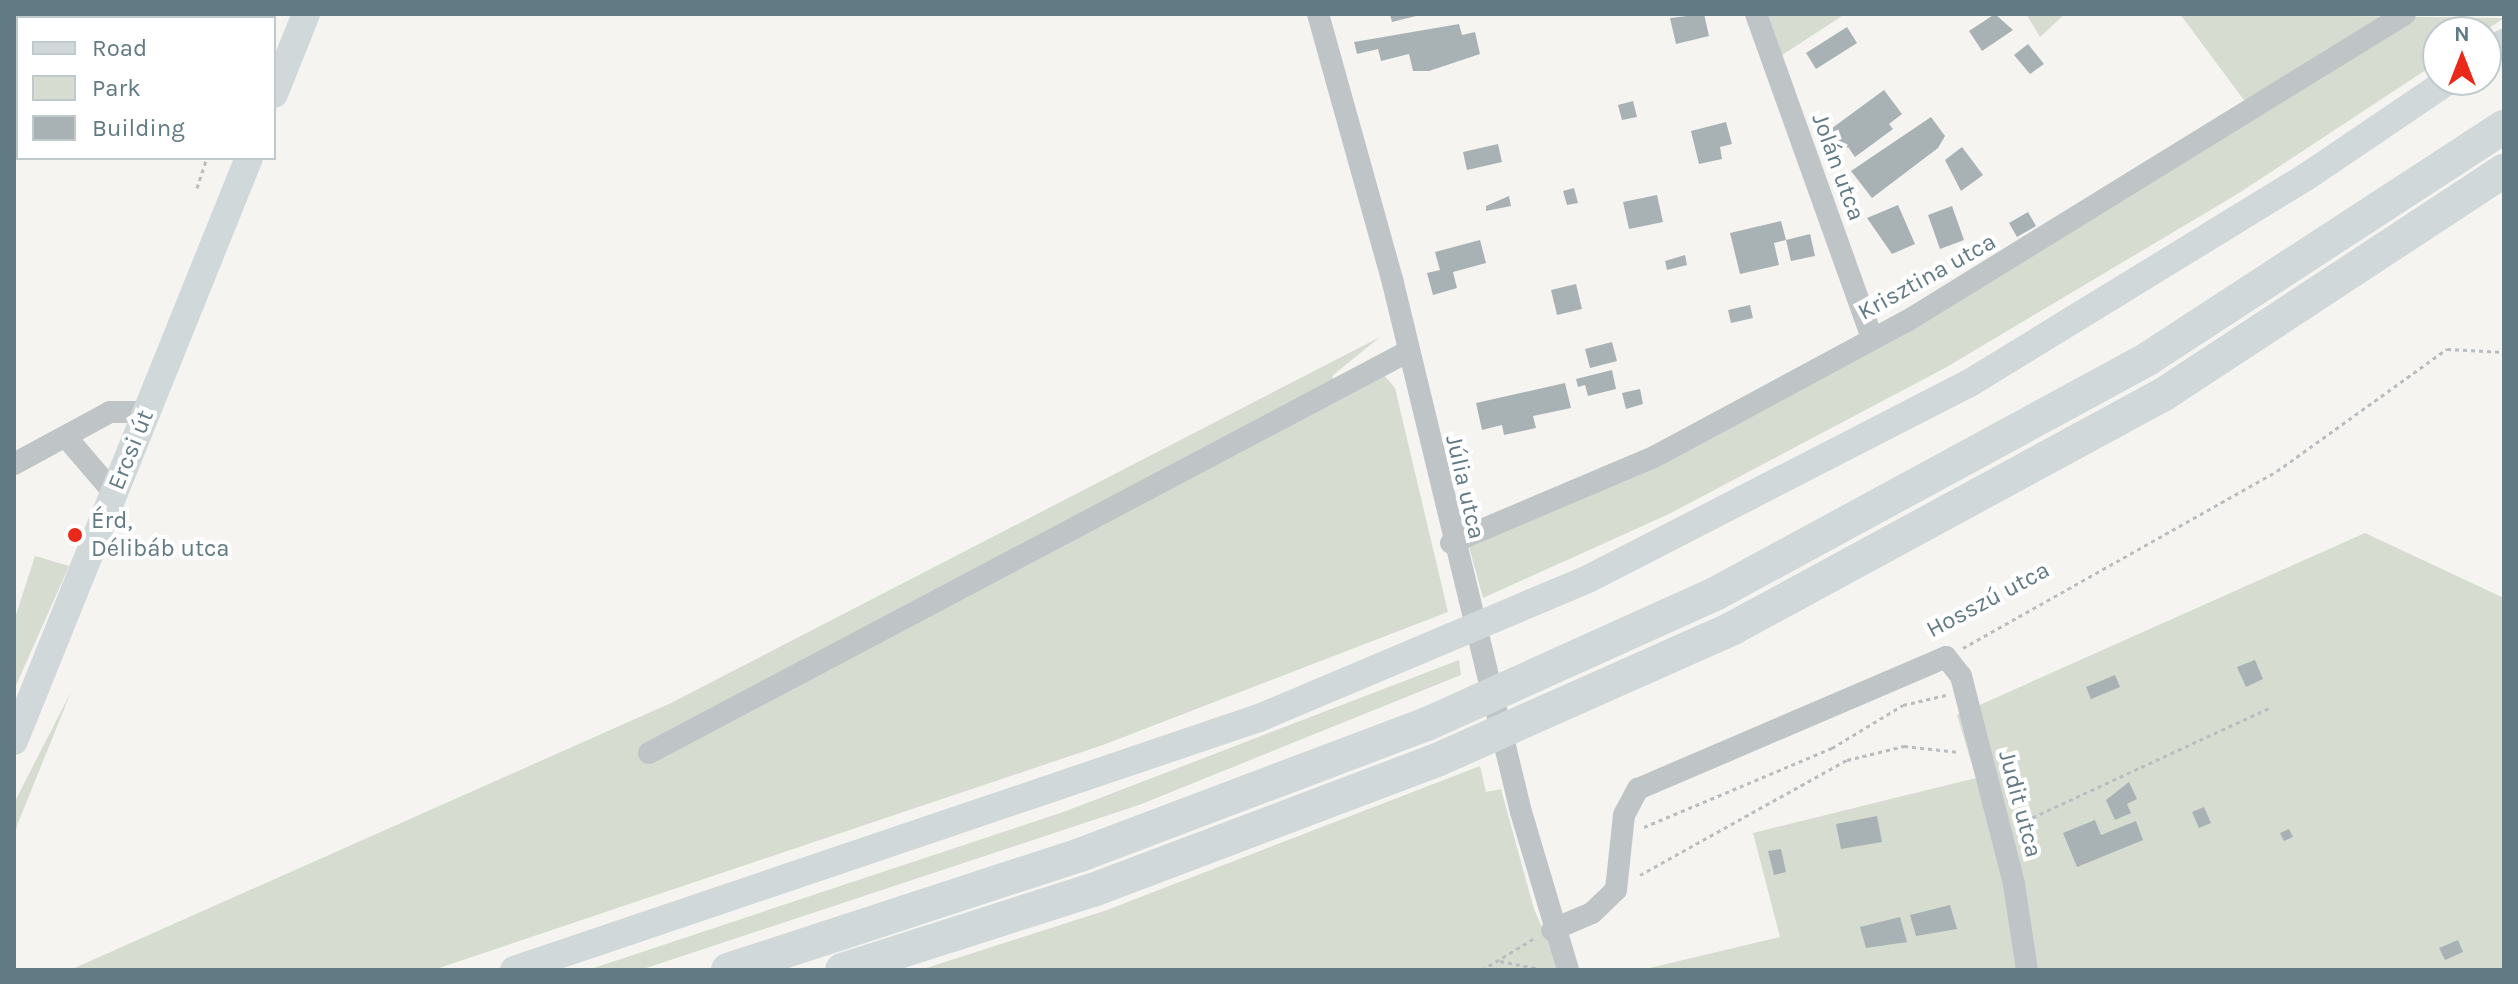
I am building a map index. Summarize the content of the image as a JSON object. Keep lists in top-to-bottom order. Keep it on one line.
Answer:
{"streets":{"main road":["Ercsi út"],"street":["Jolán utca","Krisztina utca","Júlia utca","Hosszú utca","Judit utca"]},"crossings":[["Jolán utca","Krisztina utca"],["Krisztina utca","Júlia utca"],["Hosszú utca","Judit utca"]],"places":["Érd, Délibáb utca"],"legend":["Road","Park","Building"],"north":"top"}
